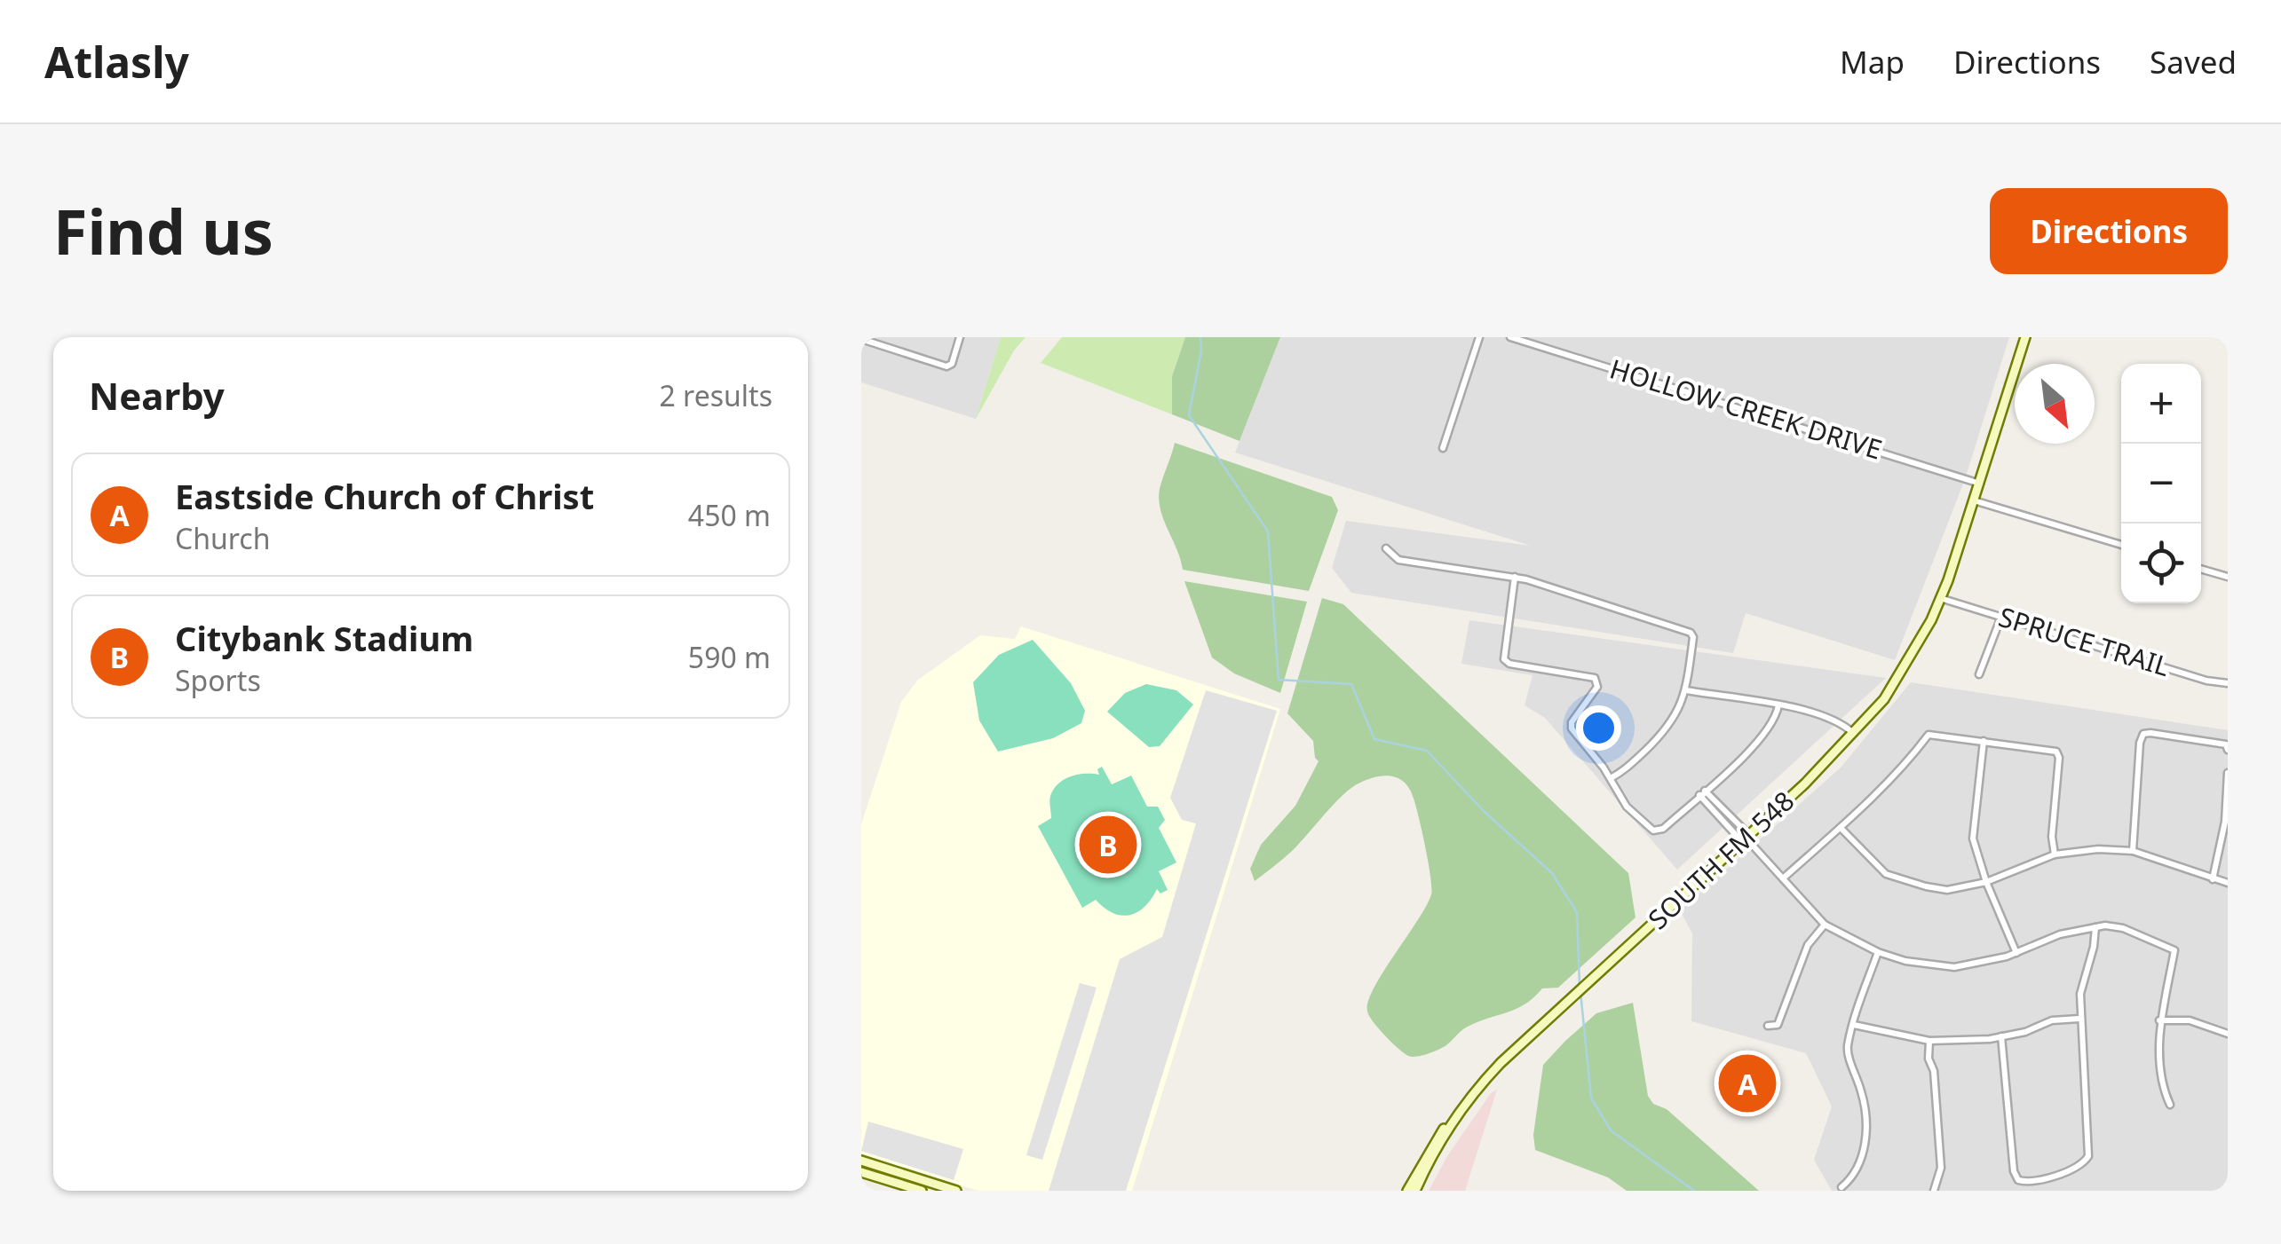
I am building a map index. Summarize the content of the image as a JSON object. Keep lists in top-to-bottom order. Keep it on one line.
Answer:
{"streets":{"main road":["SOUTH FM 548"],"street":["HOLLOW CREEK DRIVE","SPRUCE TRAIL"]},"crossings":[["HOLLOW CREEK DRIVE","SOUTH FM 548"],["SPRUCE TRAIL","SOUTH FM 548"]],"north":"bottom right","page":{"header":"Atlasly","nav":["Map","Directions","Saved"],"title":"Find us","buttons":"Directions","heading":["Nearby","2 results"],"map_buttons":["+","−"],"list":[{"mark":"A","name":"Eastside Church of Christ","note":"Church","value":"450 m"},{"mark":"B","name":"Citybank Stadium","note":"Sports","value":"590 m"}],"pins":["B","A"]}}
